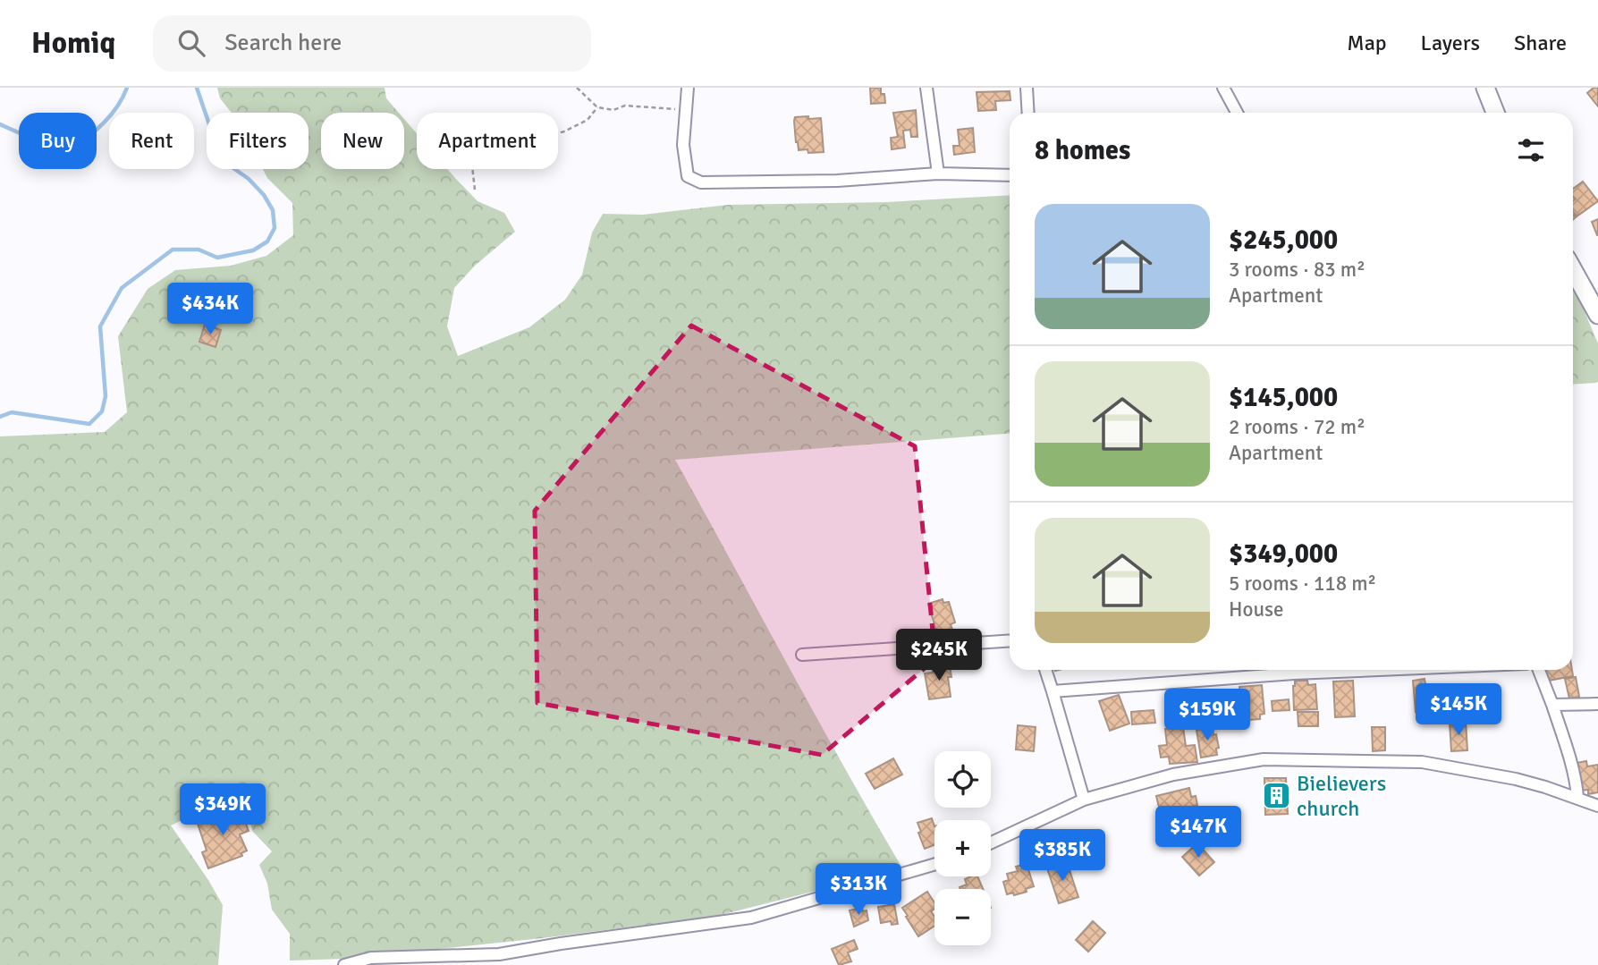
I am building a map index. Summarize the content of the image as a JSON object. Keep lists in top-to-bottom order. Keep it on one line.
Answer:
{"places":{"building":["Bielievers church"]},"page":{"header":"Homiq","search":"Search here","nav":["Map","Layers","Share"],"chip":["Buy","Rent","Filters","New","Apartment"],"heading":"8 homes","list":[{"name":"$245,000","note":"3 rooms · 83 m² · Apartment"},{"name":"$145,000","note":"2 rooms · 72 m² · Apartment"},{"name":"$349,000","note":"5 rooms · 118 m² · House"}],"price":["$434K","$245K","$145K","$159K","$349K","$147K","$385K","$313K"],"map_buttons":["+","−"]}}
